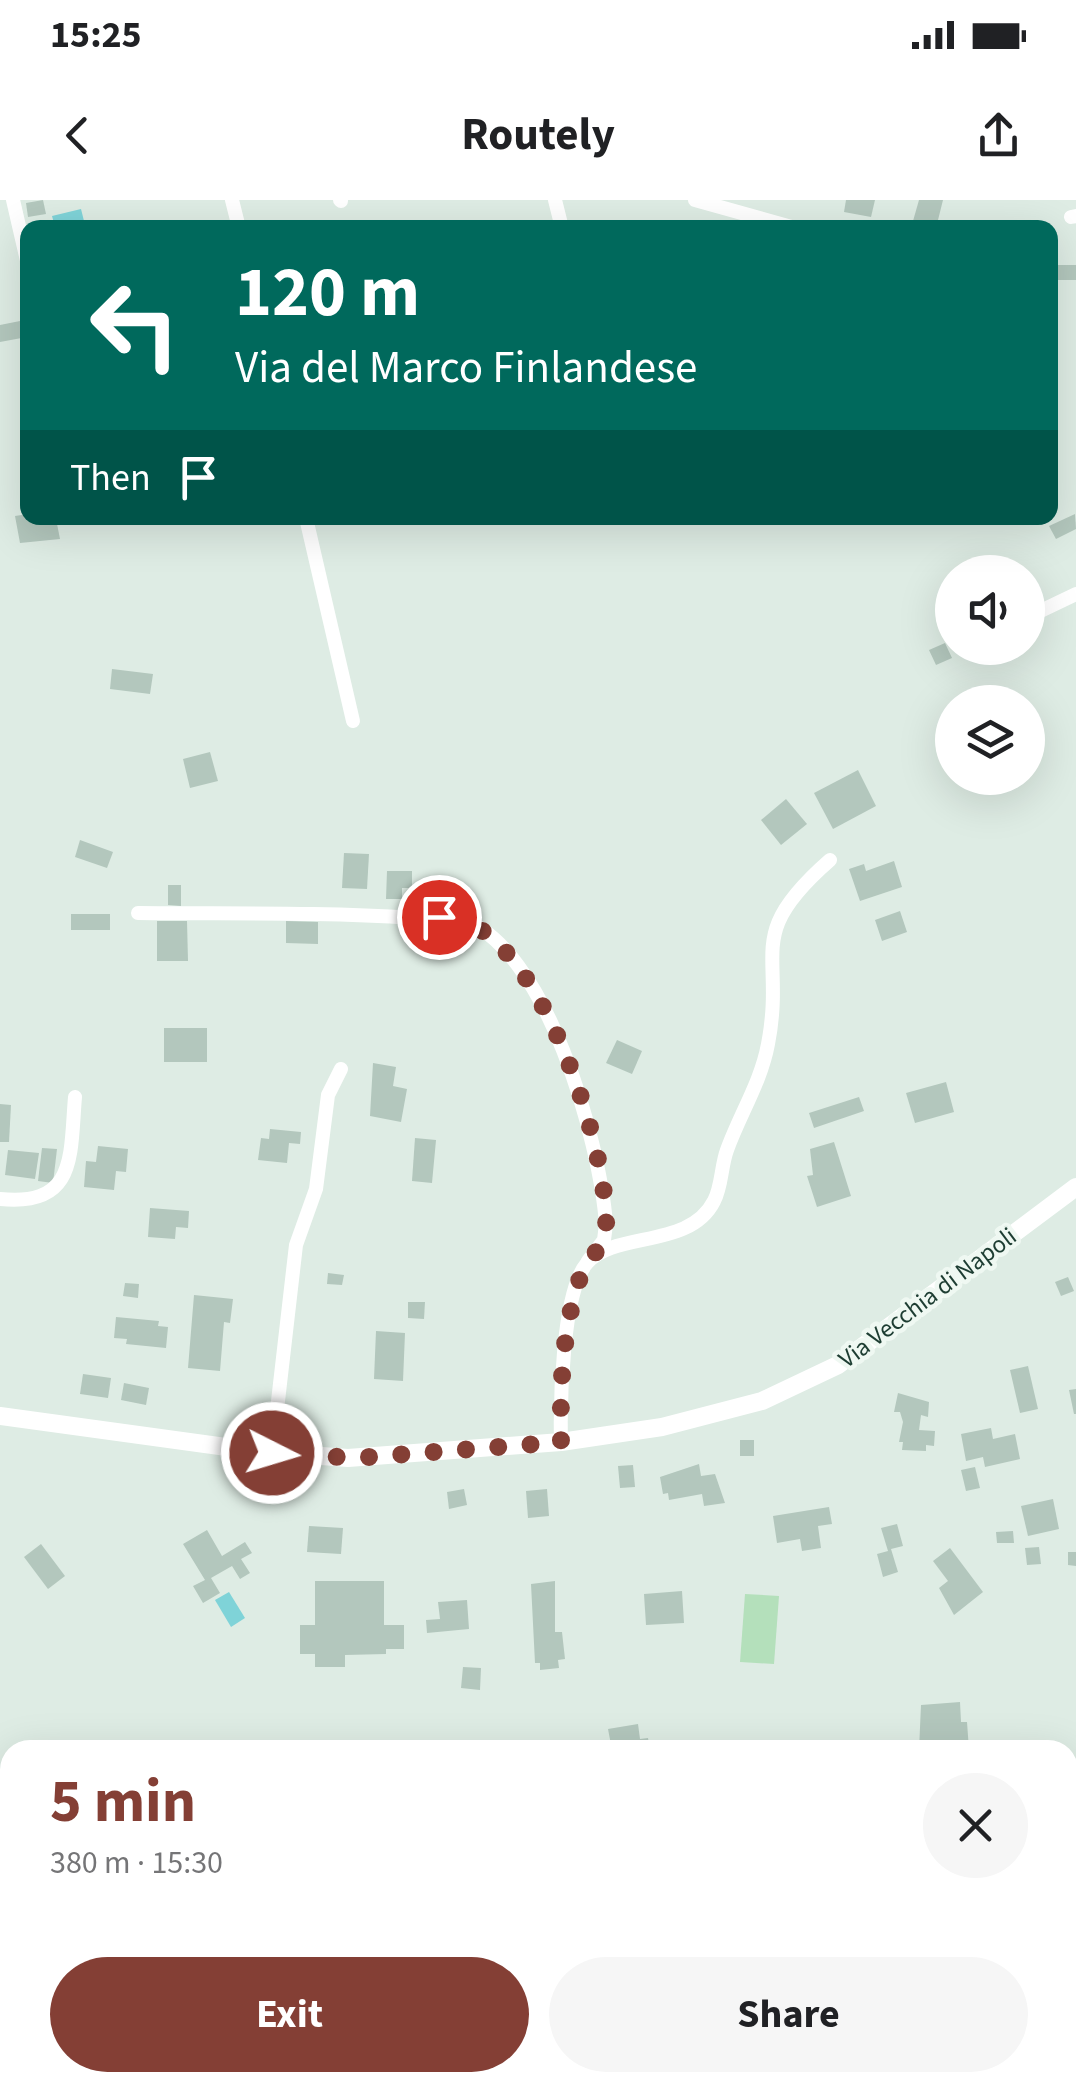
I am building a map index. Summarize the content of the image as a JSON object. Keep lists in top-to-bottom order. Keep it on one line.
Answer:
{"streets":{"street":["Via Vecchia di Napoli"]},"page":{"status":"15:25","header":"Routely","turn":["120 m","Via del Marco Finlandese"],"then":"Then","heading":["5 min","380 m · 15:30"],"buttons":["Exit","Share"]}}
